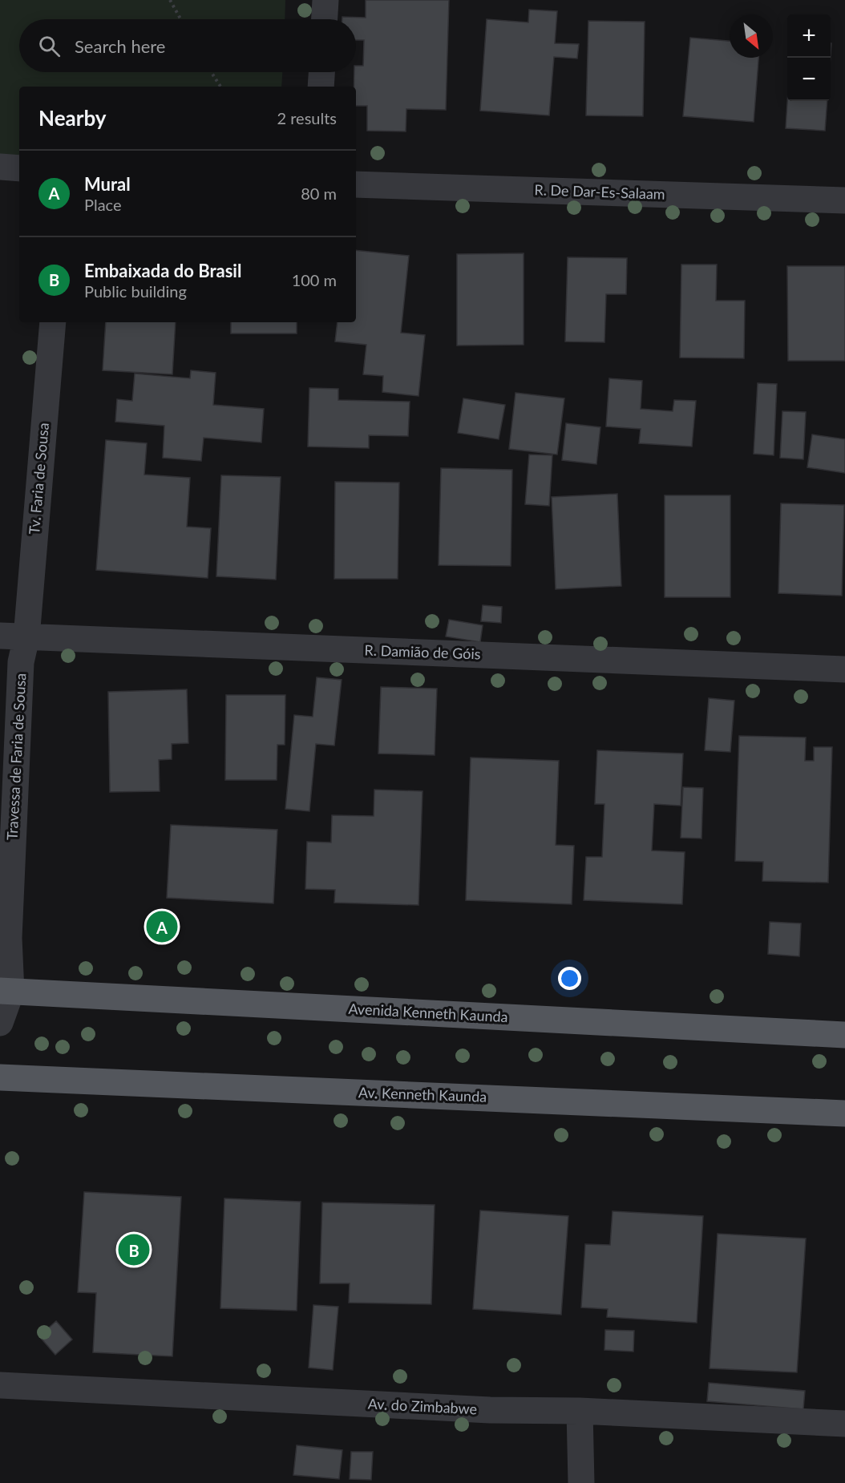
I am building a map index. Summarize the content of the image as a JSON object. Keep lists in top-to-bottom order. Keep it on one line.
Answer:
{"streets":{"main road":["Avenida Kenneth Kaunda","Av. Kenneth Kaunda"],"street":["R. De Dar-Es-Salaam","Tv. Faria de Sousa","R. Damião de Góis","Travessa de Faria de Sousa","Av. do Zimbabwe"]},"crossings":[["Tv. Faria de Sousa","R. Damião de Góis"],["Tv. Faria de Sousa","Travessa de Faria de Sousa"],["R. Damião de Góis","Travessa de Faria de Sousa"],["Travessa de Faria de Sousa","Avenida Kenneth Kaunda"]],"north":"bottom right","page":{"map_buttons":["+","−"],"search":"Search here","heading":["Nearby","2 results"],"list":[{"mark":"A","name":"Mural","note":"Place","value":"80 m"},{"mark":"B","name":"Embaixada do Brasil","note":"Public building","value":"100 m"}],"pins":["A","B"]}}
